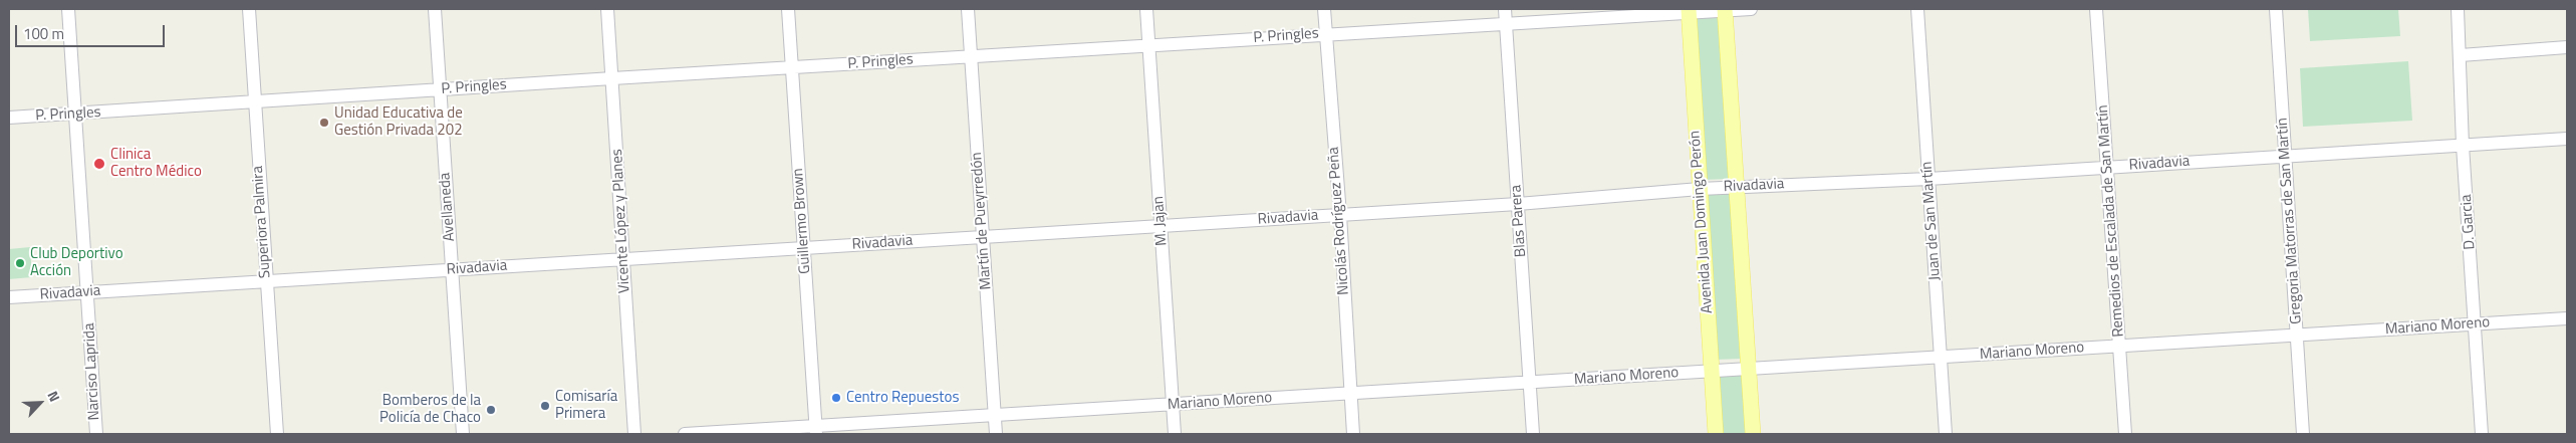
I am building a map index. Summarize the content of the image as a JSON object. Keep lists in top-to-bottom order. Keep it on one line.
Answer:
{"streets":{"main road":["Avenida Juan Domingo Perón"],"street":["P. Pringles","Rivadavia","Avellaneda","Vicente López y Planes","Guillermo Brown","Martín de Pueyrredón","M. Jajan","Nicolás Rodríguez Peña","Blas Parera","Juan de San Martín","Remedios de Escalada de San Martín","Gregoria Matorras de San Martín","Superiora Palmira","D. Garcia","Mariano Moreno","Narciso Laprida"]},"crossings":[["P. Pringles","Avellaneda"],["P. Pringles","Vicente López y Planes"],["P. Pringles","Guillermo Brown"],["P. Pringles","Martín de Pueyrredón"],["P. Pringles","M. Jajan"],["P. Pringles","Nicolás Rodríguez Peña"],["P. Pringles","Blas Parera"],["P. Pringles","Superiora Palmira"],["P. Pringles","Avenida Juan Domingo Perón"],["P. Pringles","Narciso Laprida"],["Rivadavia","Avellaneda"],["Rivadavia","Vicente López y Planes"],["Rivadavia","Guillermo Brown"],["Rivadavia","Martín de Pueyrredón"],["Rivadavia","M. Jajan"],["Rivadavia","Nicolás Rodríguez Peña"],["Rivadavia","Blas Parera"],["Rivadavia","Juan de San Martín"],["Rivadavia","Remedios de Escalada de San Martín"],["Rivadavia","Gregoria Matorras de San Martín"],["Rivadavia","Superiora Palmira"],["Rivadavia","Avenida Juan Domingo Perón"],["Rivadavia","D. Garcia"],["Rivadavia","Narciso Laprida"],["Guillermo Brown","Mariano Moreno"],["Martín de Pueyrredón","Mariano Moreno"],["M. Jajan","Mariano Moreno"],["Nicolás Rodríguez Peña","Mariano Moreno"],["Blas Parera","Mariano Moreno"],["Juan de San Martín","Mariano Moreno"],["Remedios de Escalada de San Martín","Mariano Moreno"],["Gregoria Matorras de San Martín","Mariano Moreno"],["Avenida Juan Domingo Perón","Mariano Moreno"],["D. Garcia","Mariano Moreno"]],"places":["Unidad Educativa de Gestión Privada 202","Clinica Centro Médico","Club Deportivo Acción","Centro Repuestos","Comisaría Primera","Bomberos de la Policía de Chaco"],"scale_bar":"100 m","north":"top right"}
